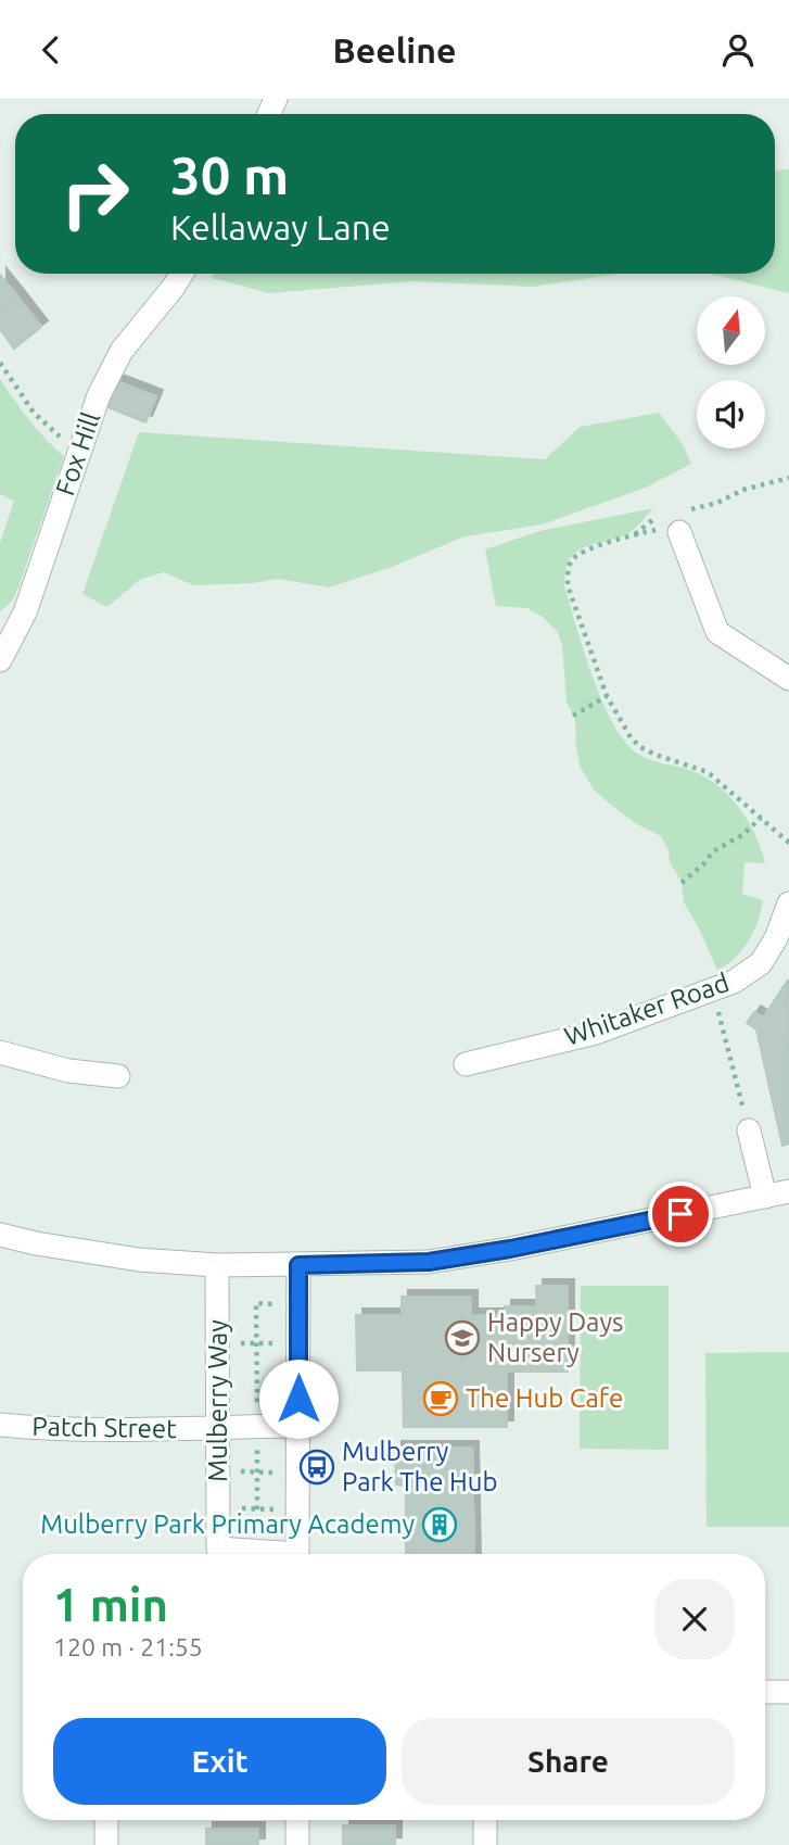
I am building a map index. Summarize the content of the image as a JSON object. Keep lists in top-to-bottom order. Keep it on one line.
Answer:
{"streets":{"street":["Fox Hill","Whitaker Road","Mulberry Way","Patch Street"]},"crossings":[["Mulberry Way","Patch Street"]],"places":{"school or university":["Happy Days Nursery"],"cafe":["The Hub Cafe"],"bus stop":["Mulberry Park The Hub"],"building":["Mulberry Park Primary Academy"]},"north":"top","page":{"header":"Beeline","turn":["30 m","Kellaway Lane"],"heading":["1 min","120 m · 21:55"],"buttons":["Exit","Share"]}}
